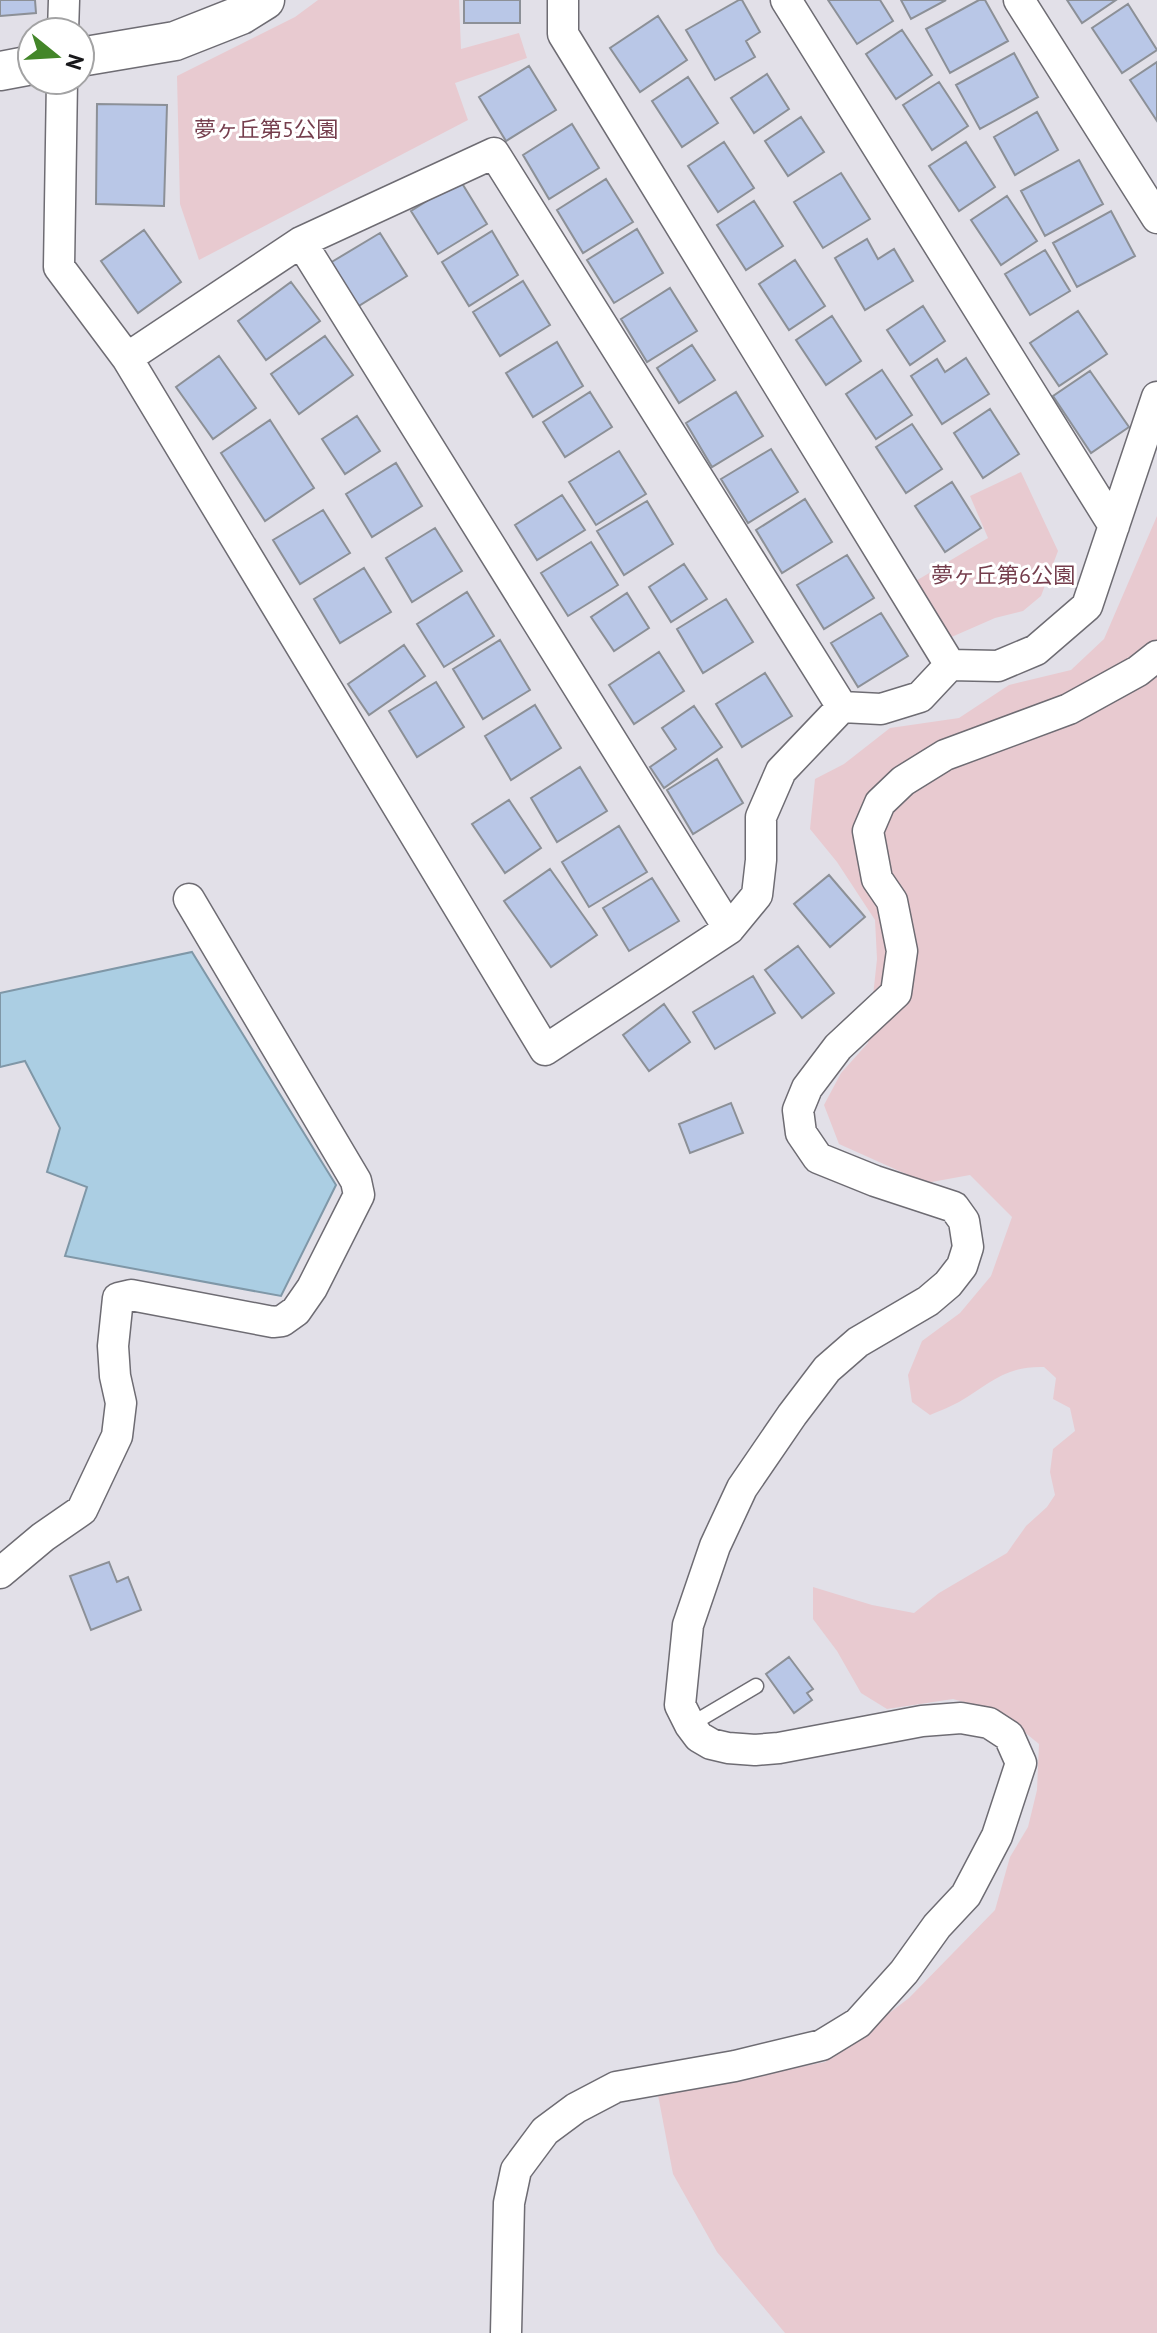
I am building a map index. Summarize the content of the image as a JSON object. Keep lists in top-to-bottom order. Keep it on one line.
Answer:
{"parks":["夢ヶ丘第5公園","夢ヶ丘第6公園"],"north":"right"}
